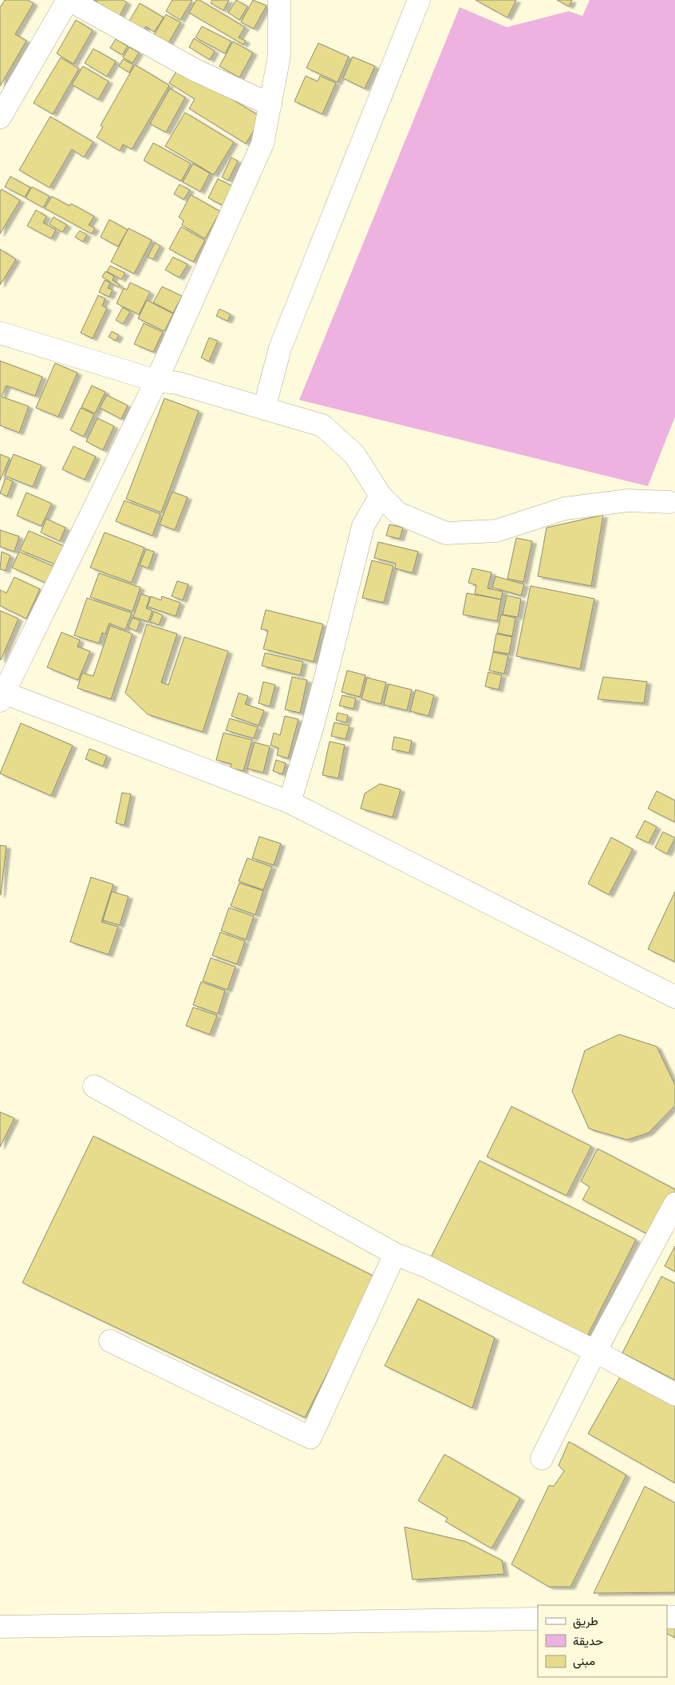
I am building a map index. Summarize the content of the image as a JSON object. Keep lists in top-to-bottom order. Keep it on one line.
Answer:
{"legend":["طريق","حديقة","مبنى"]}
